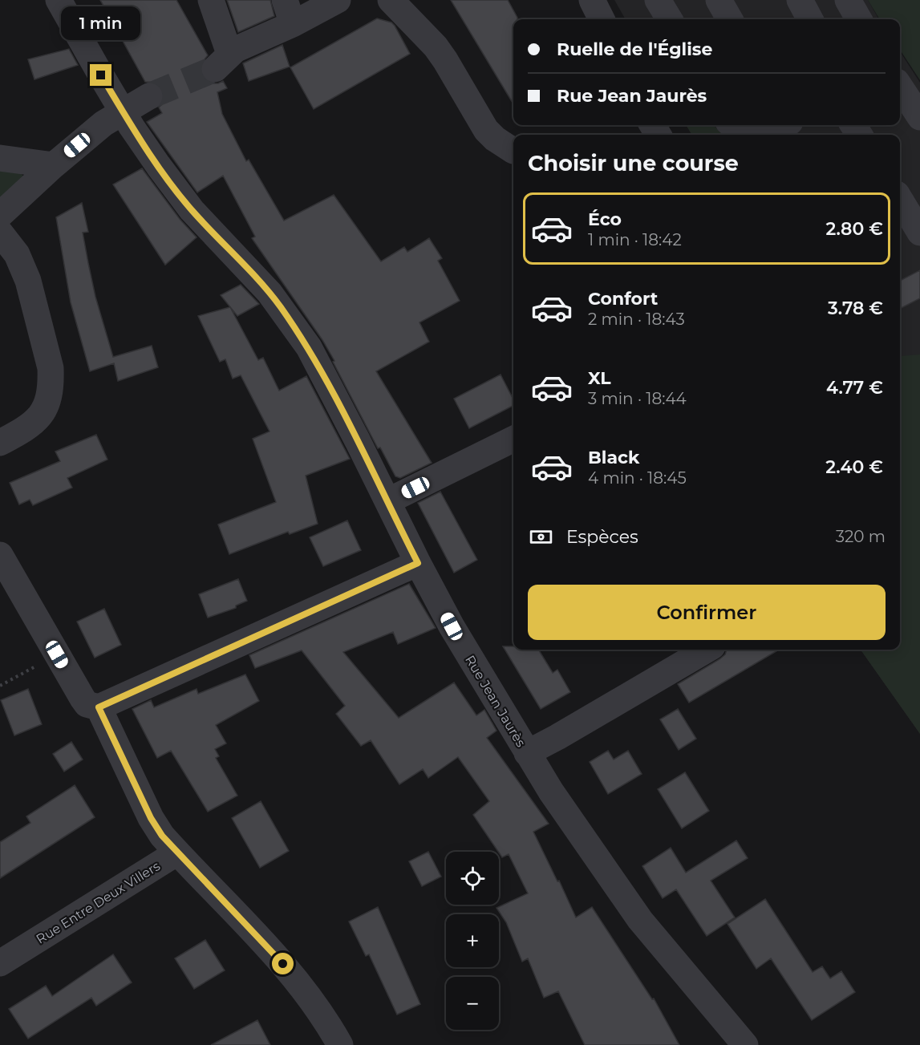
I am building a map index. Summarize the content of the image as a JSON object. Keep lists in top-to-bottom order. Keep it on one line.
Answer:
{"streets":{"street":["Rue Jean Jaurès","Rue Entre Deux Villers"]},"page":{"bubble":"1 min","banner":["Ruelle de l'Église","Rue Jean Jaurès"],"heading":"Choisir une course","list":[{"name":"Éco","note":"1 min · 18:42","value":"2.80 €"},{"name":"Confort","note":"2 min · 18:43","value":"3.78 €"},{"name":"XL","note":"3 min · 18:44","value":"4.77 €"},{"name":"Black","note":"4 min · 18:45","value":"2.40 €"}],"pay":["Espèces","320 m"],"buttons":"Confirmer","map_buttons":["+","−"]}}
